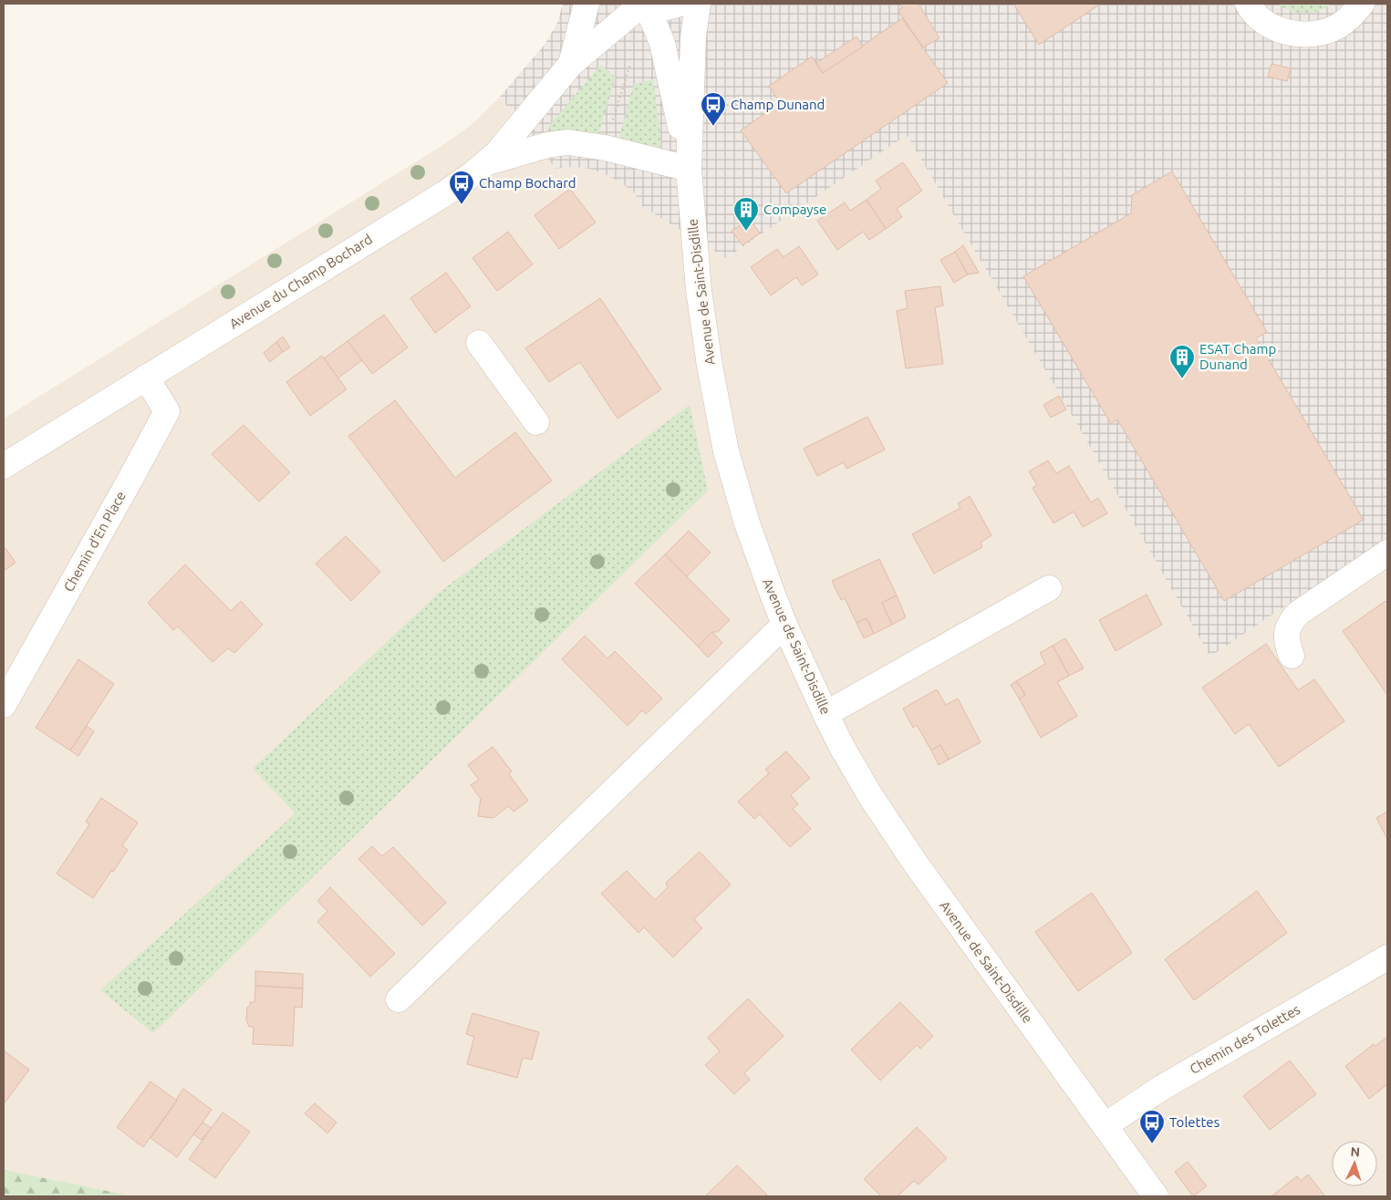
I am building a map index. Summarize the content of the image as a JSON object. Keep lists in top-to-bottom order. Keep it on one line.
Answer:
{"streets":{"street":["Avenue du Champ Bochard","Avenue de Saint-Disdille","Chemin d'En Place","Chemin des Tolettes"]},"crossings":[["Avenue du Champ Bochard","Chemin d'En Place"],["Avenue de Saint-Disdille","Chemin des Tolettes"]],"places":{"bus stop":["Champ Dunand","Champ Bochard","Tolettes"],"building":["Compayse","ESAT Champ Dunand"]},"north":"top"}
